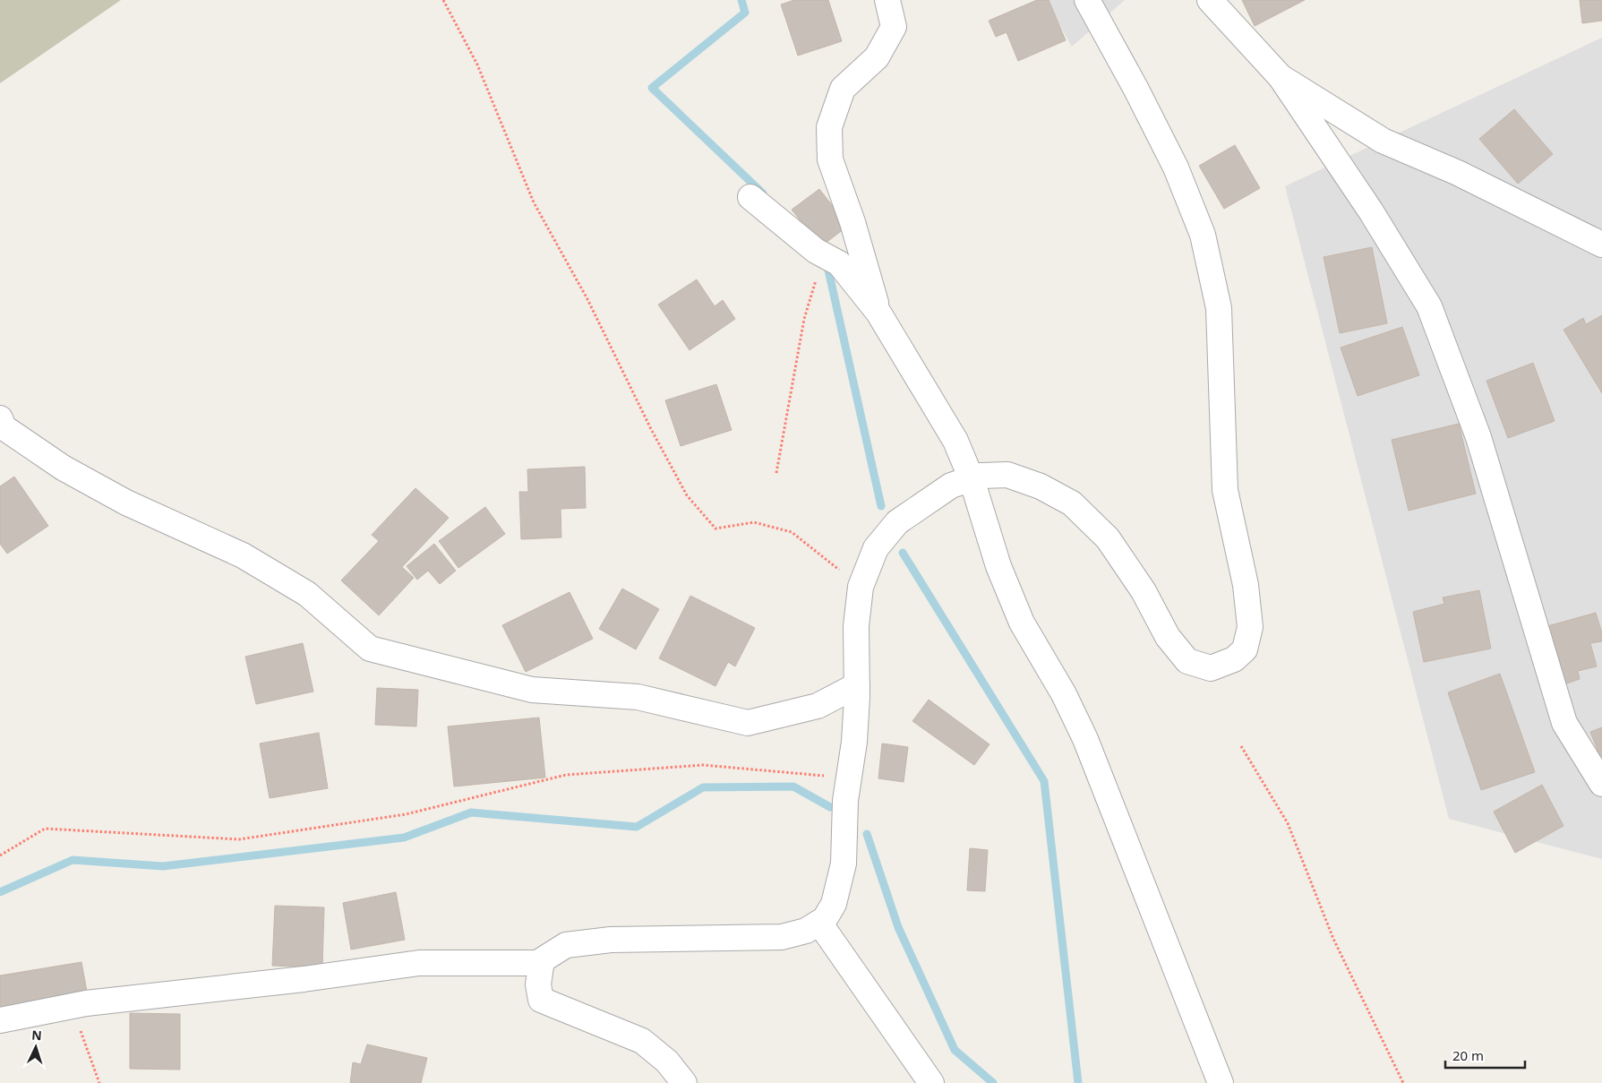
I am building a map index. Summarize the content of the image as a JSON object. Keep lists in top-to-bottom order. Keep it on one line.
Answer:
{"scale_bar":"20 m","north":"top"}
